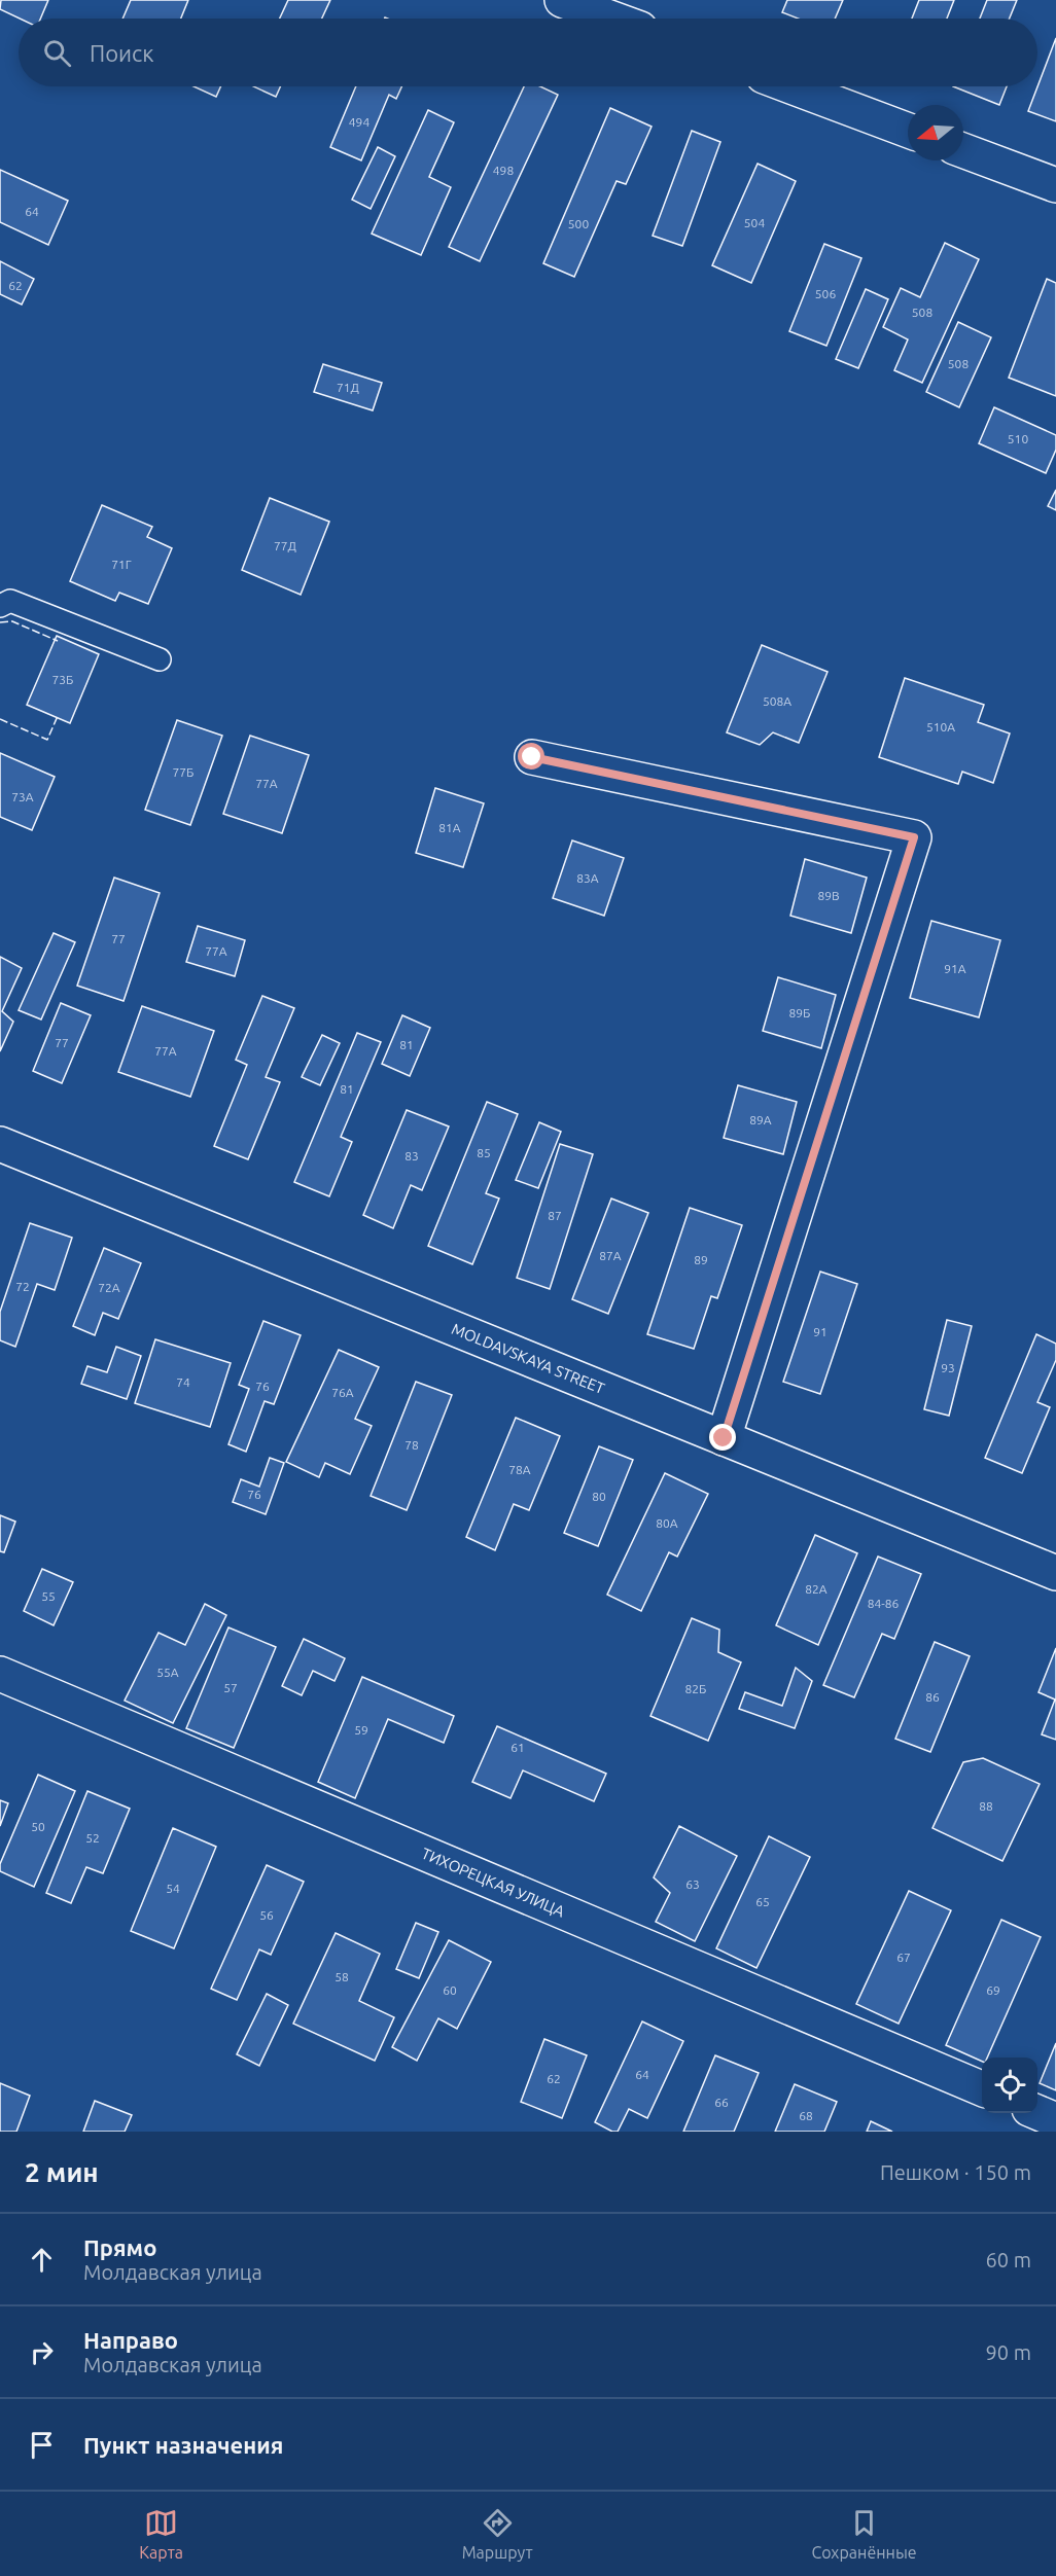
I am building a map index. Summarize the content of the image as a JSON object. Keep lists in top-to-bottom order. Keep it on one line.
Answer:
{"streets":{"street":["MOLDAVSKAYA STREET","ТИХОРЕЦКАЯ УЛИЦА"]},"house_numbers":["494","498","64","504","500","62","506","508","508","71Д","510","77Д","71Г","73Б","508А","510А","77Б","77А","73А","81А","83А","89В","77","77А","91А","89Б","77","81","77А","81","89А","85","83","87","87А","89","72","72А","91","93","74","76","76А","78","78А","76","80","80А","82А","55","84-86","55А","57","82Б","86","59","61","88","50","52","63","54","65","56","67","58","60","69","64","62","66","68"],"north":"left","page":{"search":"Поиск","heading":["2 мин","Пешком · 150 m"],"list":[["Прямо","Молдавская улица","60 m"],["Направо","Молдавская улица","90 m"],"Пункт назначения"],"nav":["Карта","Маршрут","Сохранённые"]}}
